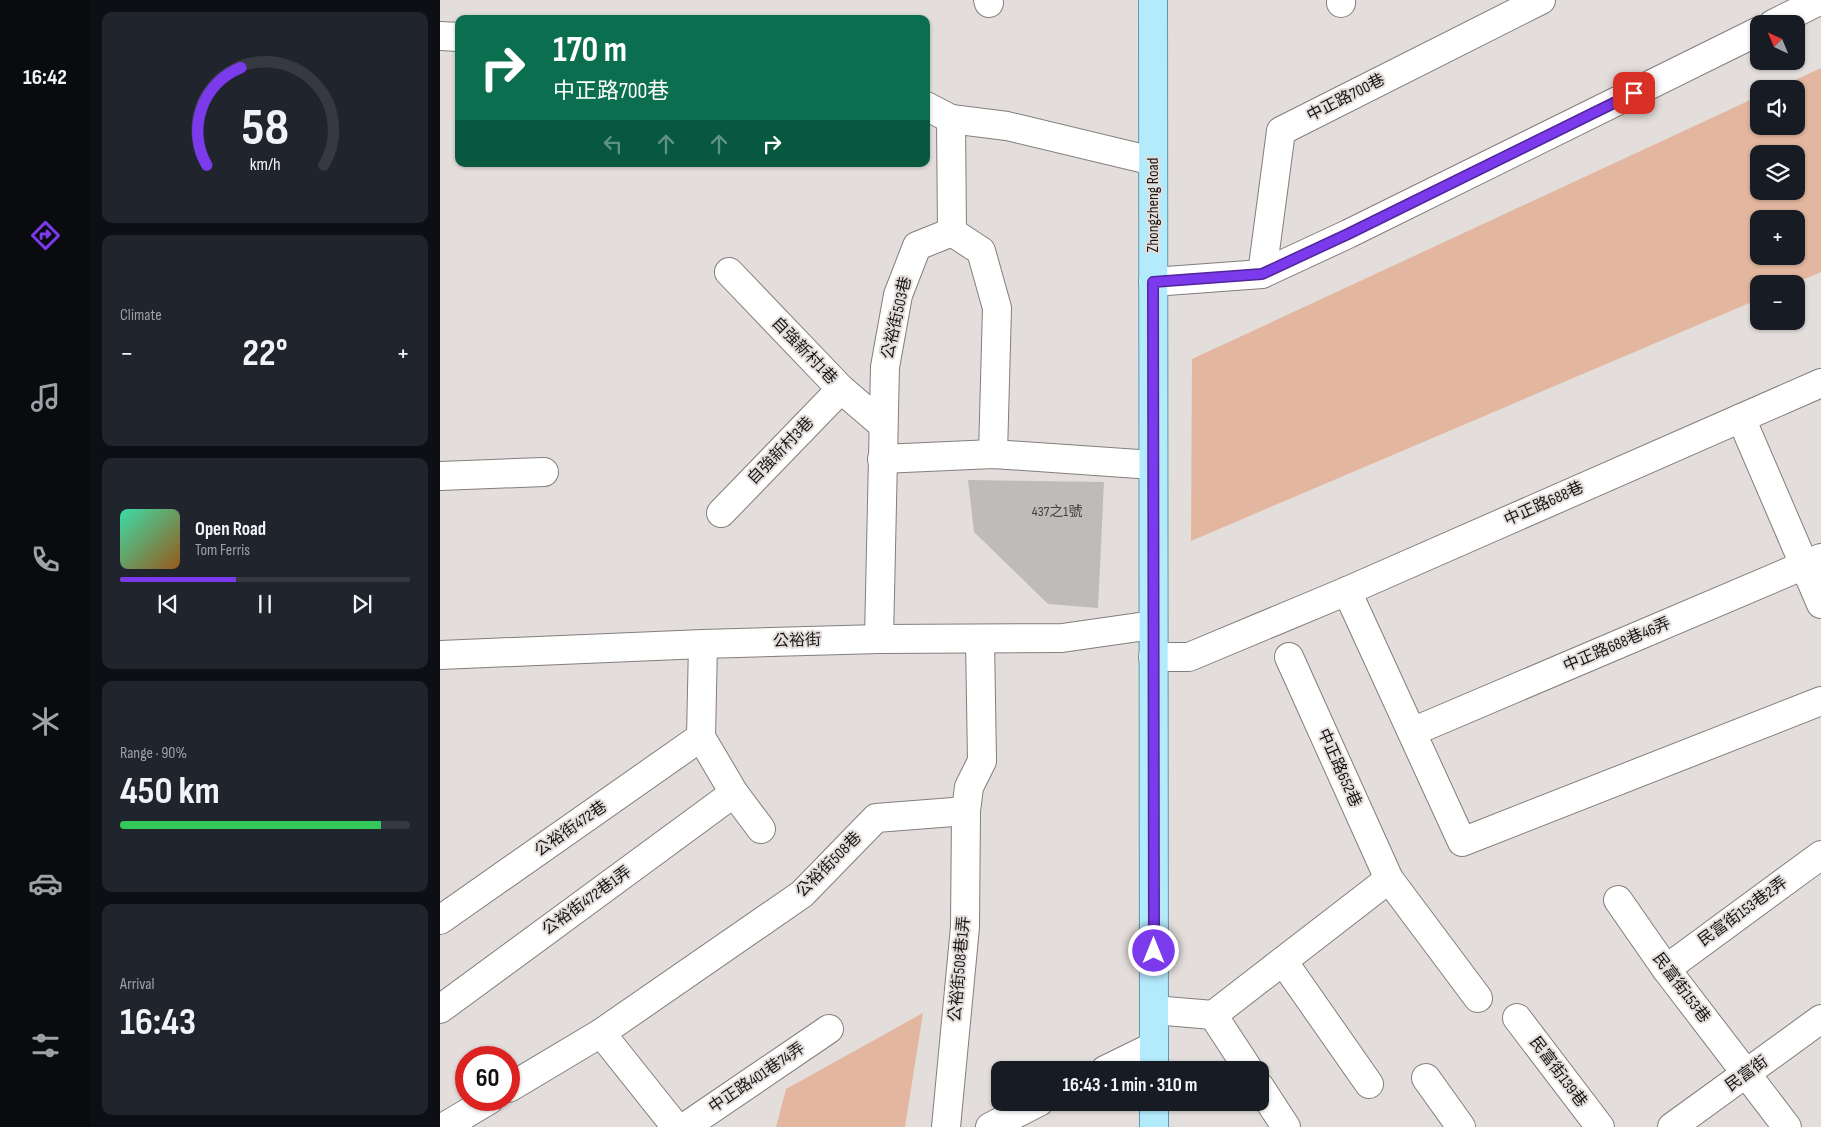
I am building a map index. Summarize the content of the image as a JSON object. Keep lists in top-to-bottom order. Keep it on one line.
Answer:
{"streets":{"main road":["Zhongzheng Road"],"street":["中正路700巷","公裕街503巷","自強新村1巷","自強新村3巷","中正路688巷","公裕街","中正路688巷46弄","中正路652巷","公裕街472巷","公裕街508巷","公裕街472巷1弄","民富街153巷2弄","公裕街508巷1弄","民富街153巷","民富街139巷","民富街","中正路401巷74弄"]},"crossings":[["Zhongzheng Road","中正路688巷"],["Zhongzheng Road","公裕街"],["公裕街503巷","自強新村1巷"],["公裕街503巷","公裕街"],["自強新村1巷","自強新村3巷"],["公裕街508巷","公裕街508巷1弄"],["民富街153巷2弄","民富街153巷"],["民富街153巷","民富街"]],"house_numbers":["437之1號"],"north":"top left","page":{"tabs":"16:42","map_buttons":["+","−"],"turn":["170 m","中正路700巷"],"tile":["Climate",["Range · 90%","450 km"],["Arrival","16:43"]],"heat":["−","22°","+"],"song":["Open Road","Tom Ferris"],"limit":"60","trip":"16:43 · 1 min · 310 m","gauge":["58","km/h"]}}
